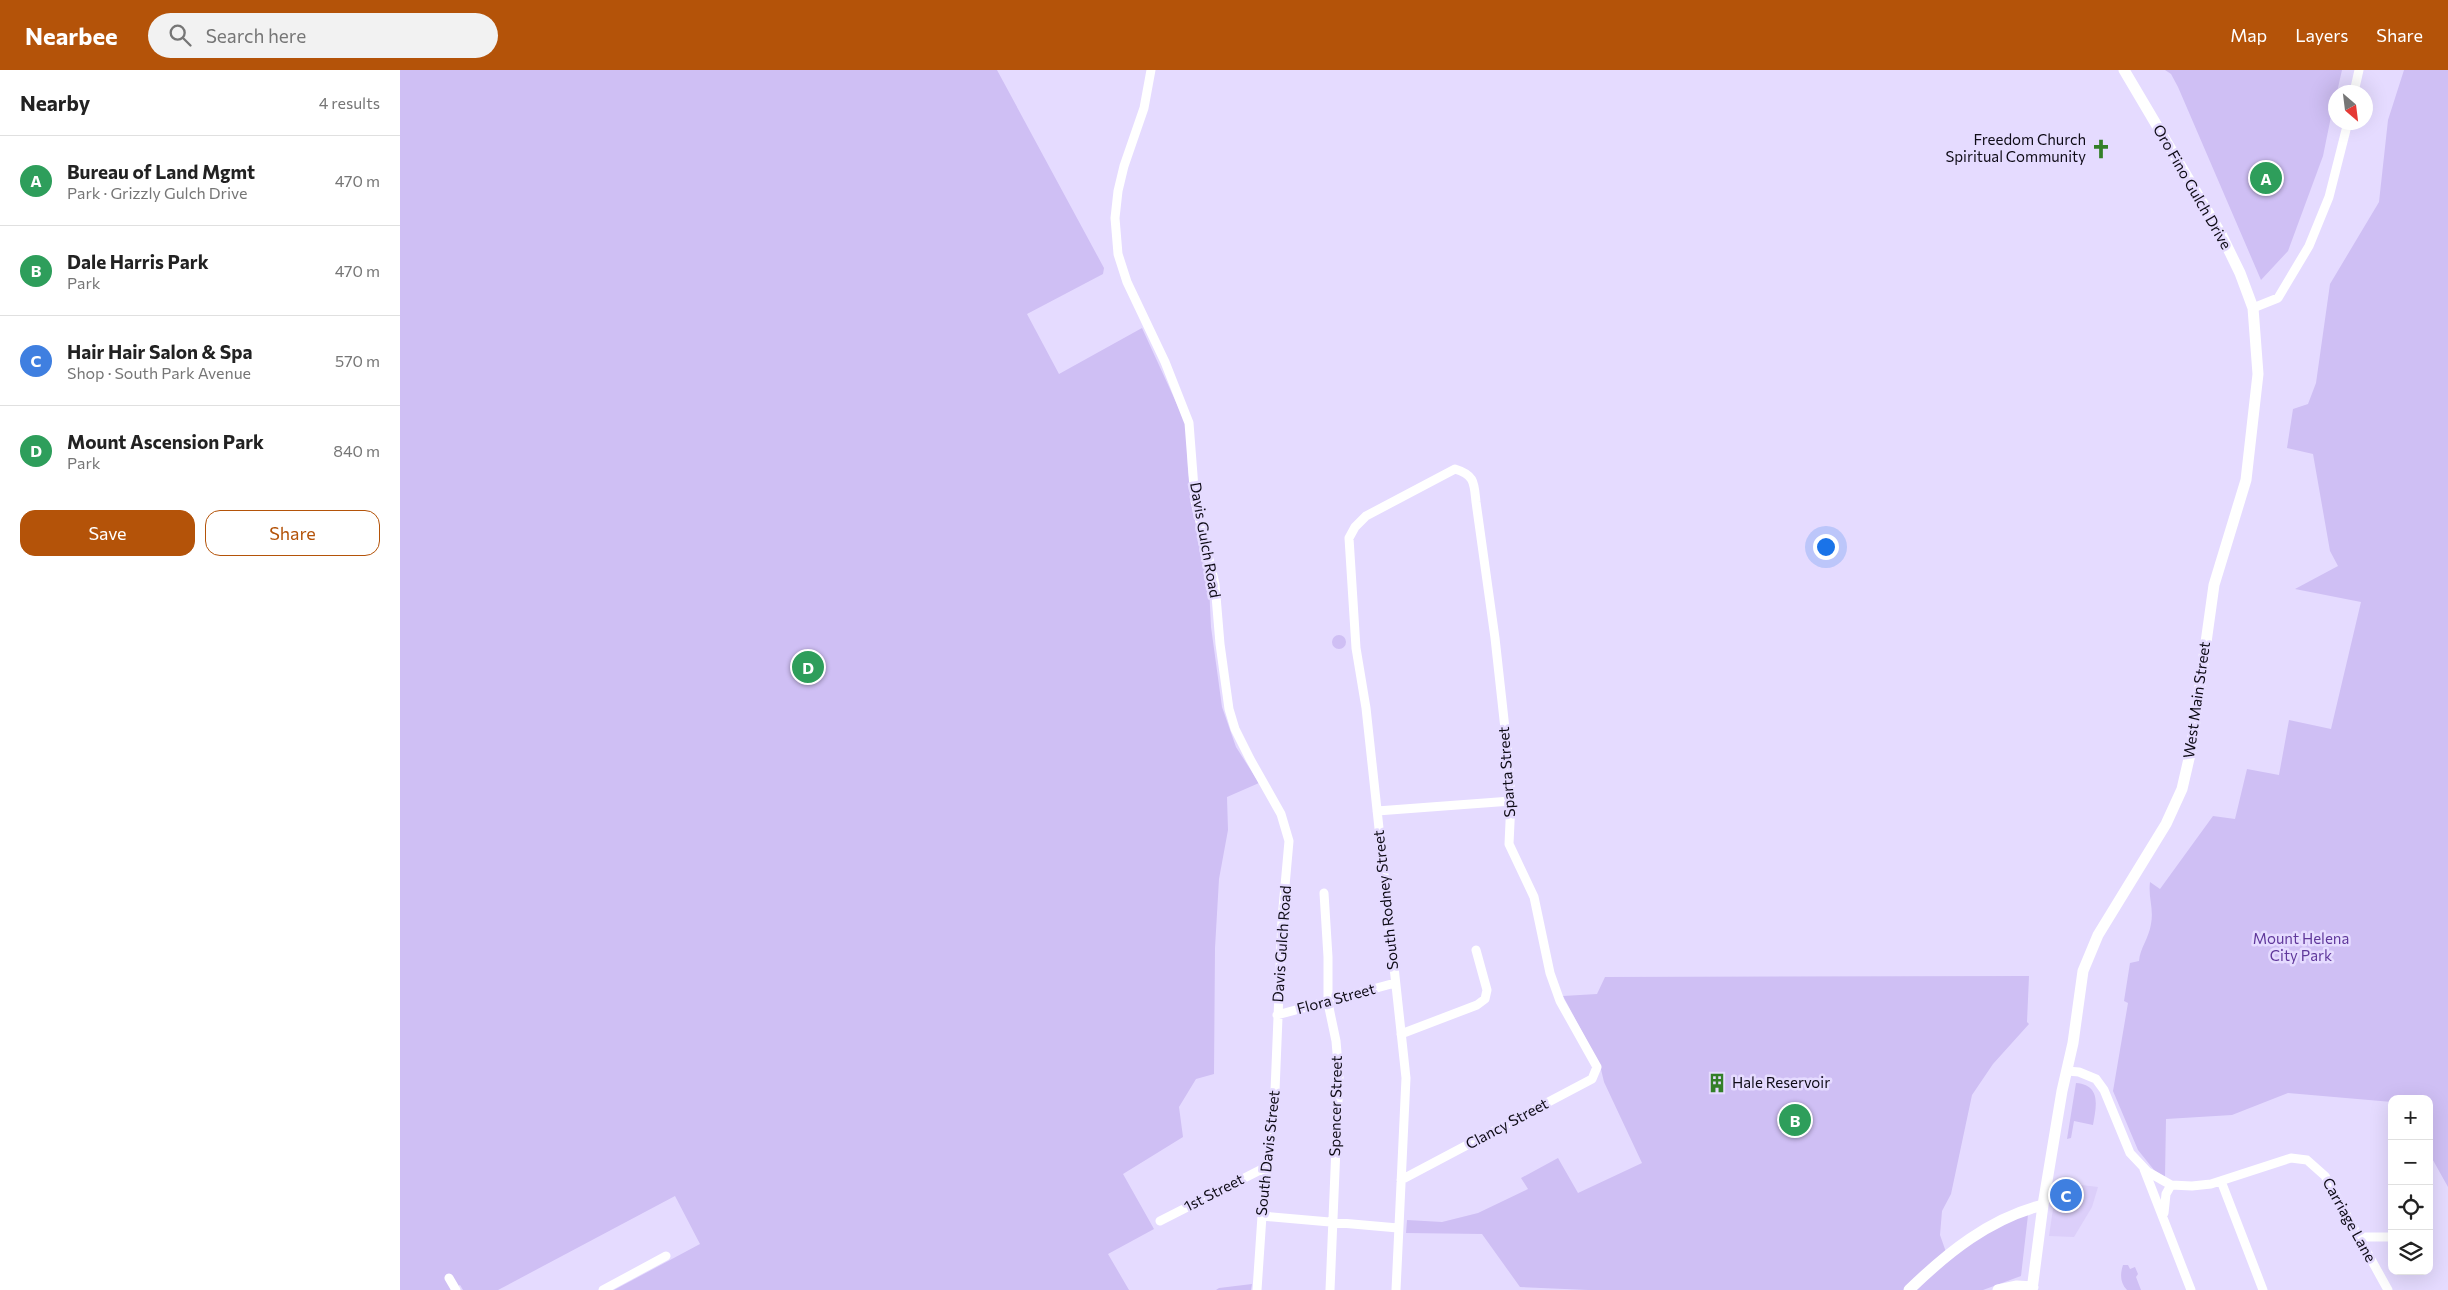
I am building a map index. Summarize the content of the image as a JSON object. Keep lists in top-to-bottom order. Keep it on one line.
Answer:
{"streets":{"street":["Oro Fino Gulch Drive","Davis Gulch Road","West Main Street","Sparta Street","South Rodney Street","Flora Street","Spencer Street","Clancy Street","South Davis Street","1st Street","Carriage Lane"]},"crossings":[["Oro Fino Gulch Drive","West Main Street"],["Davis Gulch Road","Flora Street"],["Davis Gulch Road","South Davis Street"],["Sparta Street","South Rodney Street"],["Sparta Street","Clancy Street"],["South Rodney Street","Flora Street"],["South Rodney Street","Clancy Street"],["Flora Street","Spencer Street"],["Flora Street","South Davis Street"],["South Davis Street","1st Street"]],"parks":["Mount Helena City Park"],"places":{"church":["Freedom Church Spiritual Community"],"building":["Hale Reservoir"]},"north":"bottom right","page":{"header":"Nearbee","search":"Search here","nav":["Map","Layers","Share"],"heading":["Nearby","4 results"],"list":[{"mark":"A","name":"Bureau of Land Mgmt","note":"Park · Grizzly Gulch Drive","value":"470 m"},{"mark":"B","name":"Dale Harris Park","note":"Park","value":"470 m"},{"mark":"C","name":"Hair Hair Salon & Spa","note":"Shop · South Park Avenue","value":"570 m"},{"mark":"D","name":"Mount Ascension Park","note":"Park","value":"840 m"}],"pins":["A","D","B","C"],"buttons":["Save","Share"],"map_buttons":["+","−"]}}
